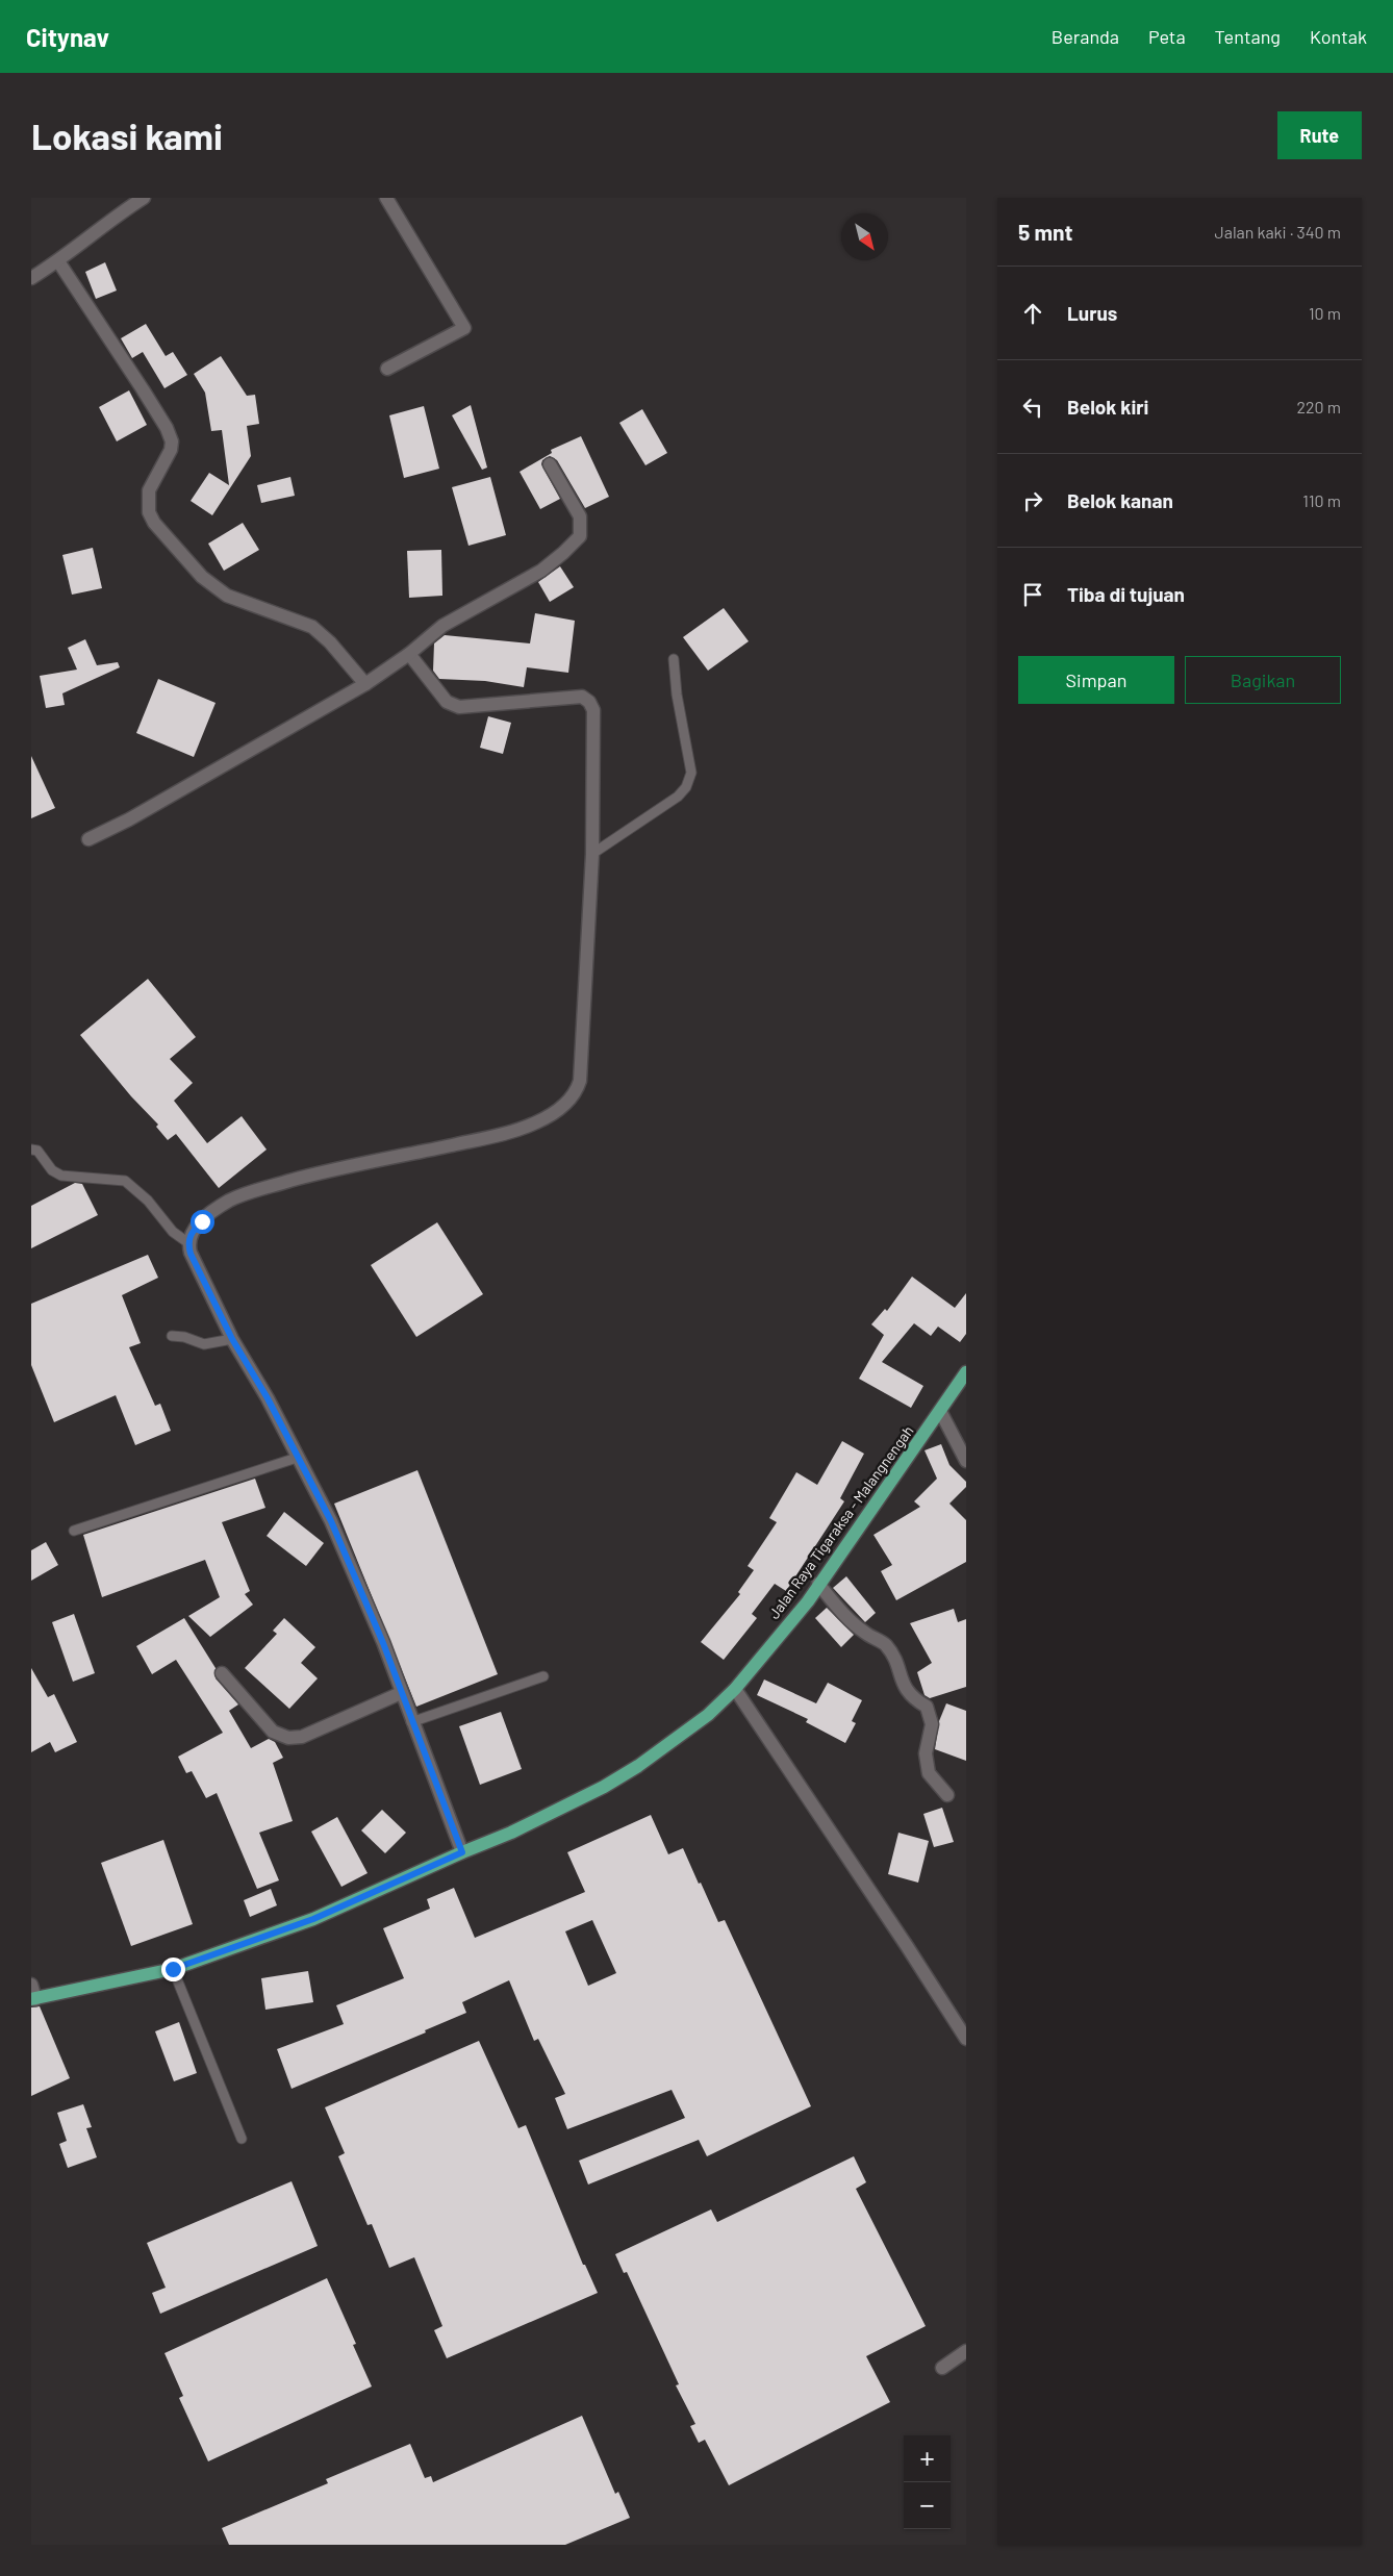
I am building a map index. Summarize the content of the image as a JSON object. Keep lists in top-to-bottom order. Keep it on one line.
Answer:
{"streets":{"main road":["Jalan Raya Tigaraksa - Malangnengah"]},"north":"bottom right","page":{"header":"Citynav","nav":["Beranda","Peta","Tentang","Kontak"],"buttons":["Rute",["Simpan","Bagikan"]],"title":"Lokasi kami","heading":["5 mnt","Jalan kaki · 340 m"],"list":[["Lurus","10 m"],["Belok kiri","220 m"],["Belok kanan","110 m"],"Tiba di tujuan"],"map_buttons":["+","−"]}}
